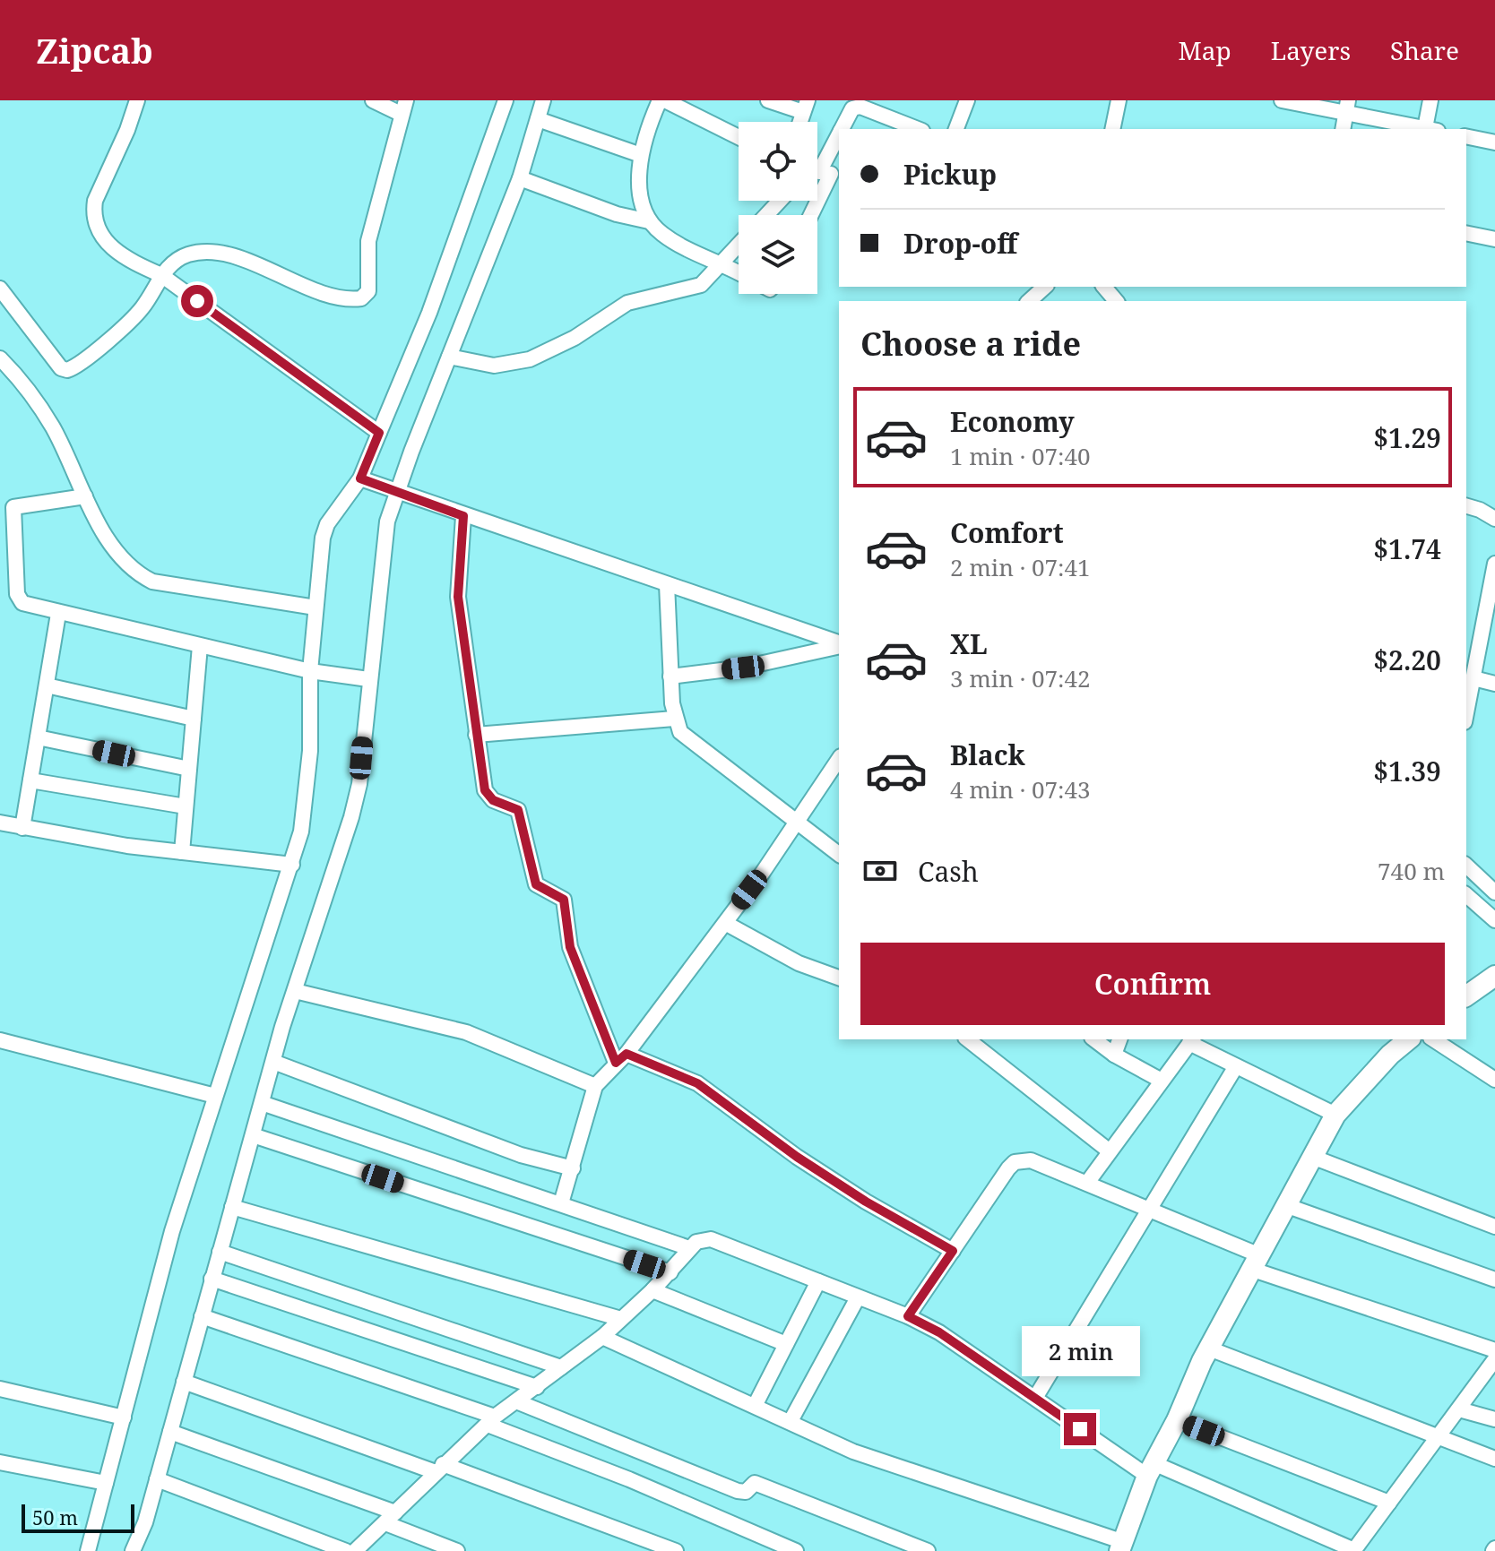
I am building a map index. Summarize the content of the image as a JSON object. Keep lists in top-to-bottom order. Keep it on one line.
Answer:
{"scale_bar":"50 m","page":{"header":"Zipcab","nav":["Map","Layers","Share"],"banner":["Pickup","Drop-off"],"heading":"Choose a ride","list":[{"name":"Economy","note":"1 min · 07:40","value":"$1.29"},{"name":"Comfort","note":"2 min · 07:41","value":"$1.74"},{"name":"XL","note":"3 min · 07:42","value":"$2.20"},{"name":"Black","note":"4 min · 07:43","value":"$1.39"}],"pay":["Cash","740 m"],"buttons":"Confirm","bubble":"2 min","scale":"50 m"}}
